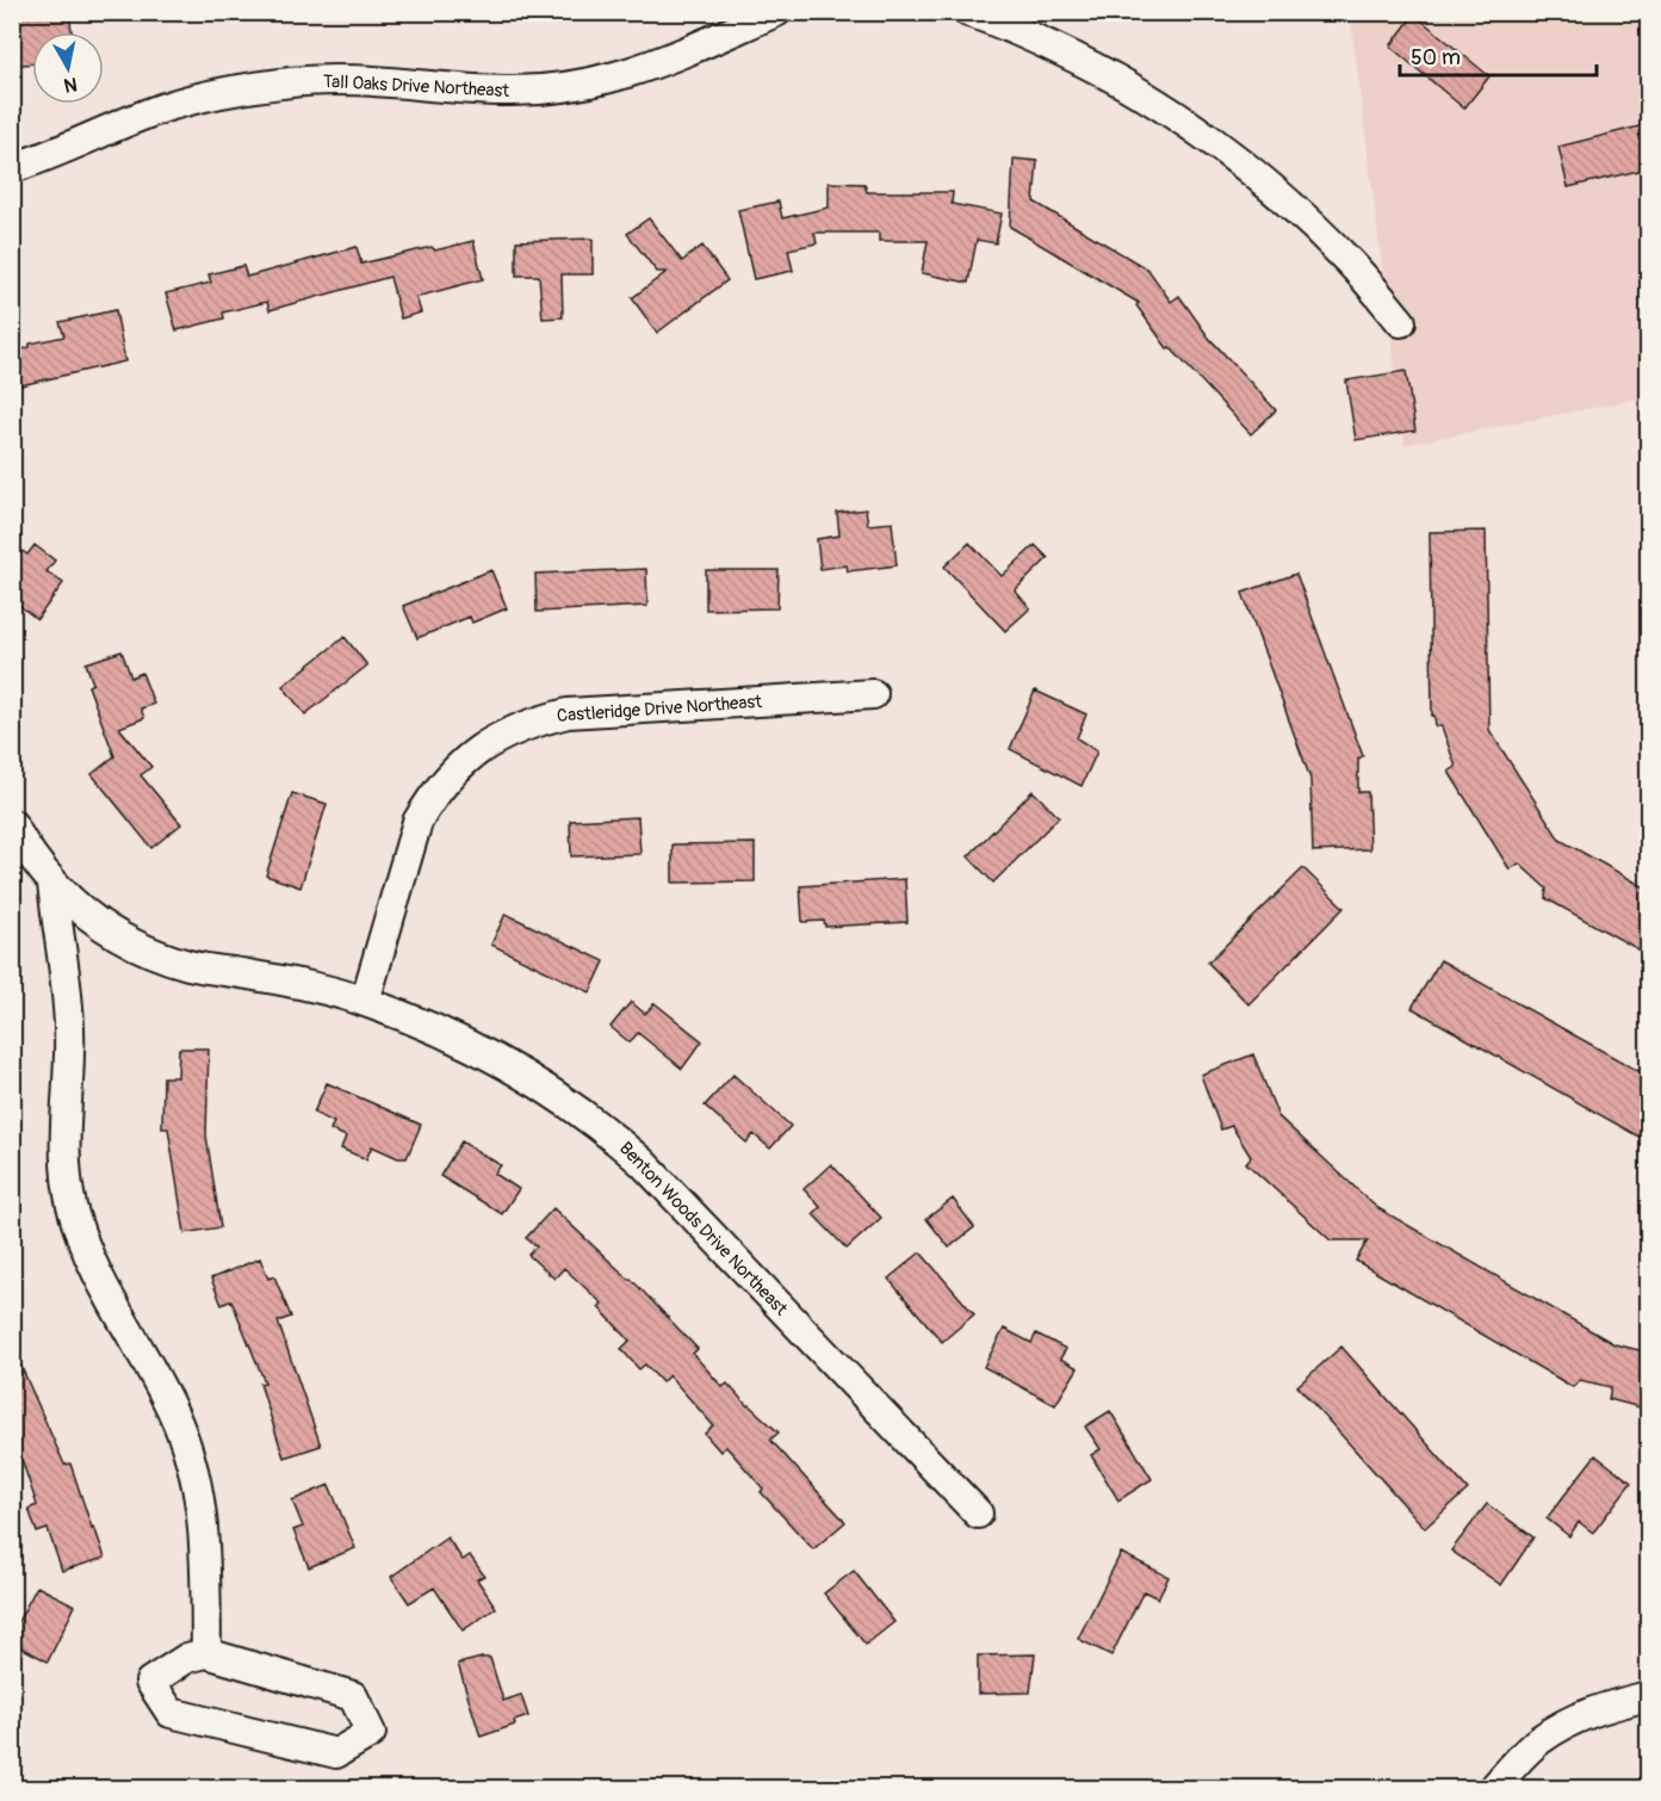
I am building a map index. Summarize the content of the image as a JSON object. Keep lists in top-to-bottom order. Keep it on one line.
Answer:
{"streets":{"street":["Tall Oaks Drive Northeast","Castleridge Drive Northeast","Benton Woods Drive Northeast"]},"crossings":[["Castleridge Drive Northeast","Benton Woods Drive Northeast"]],"scale_bar":"50 m","north":"bottom"}
